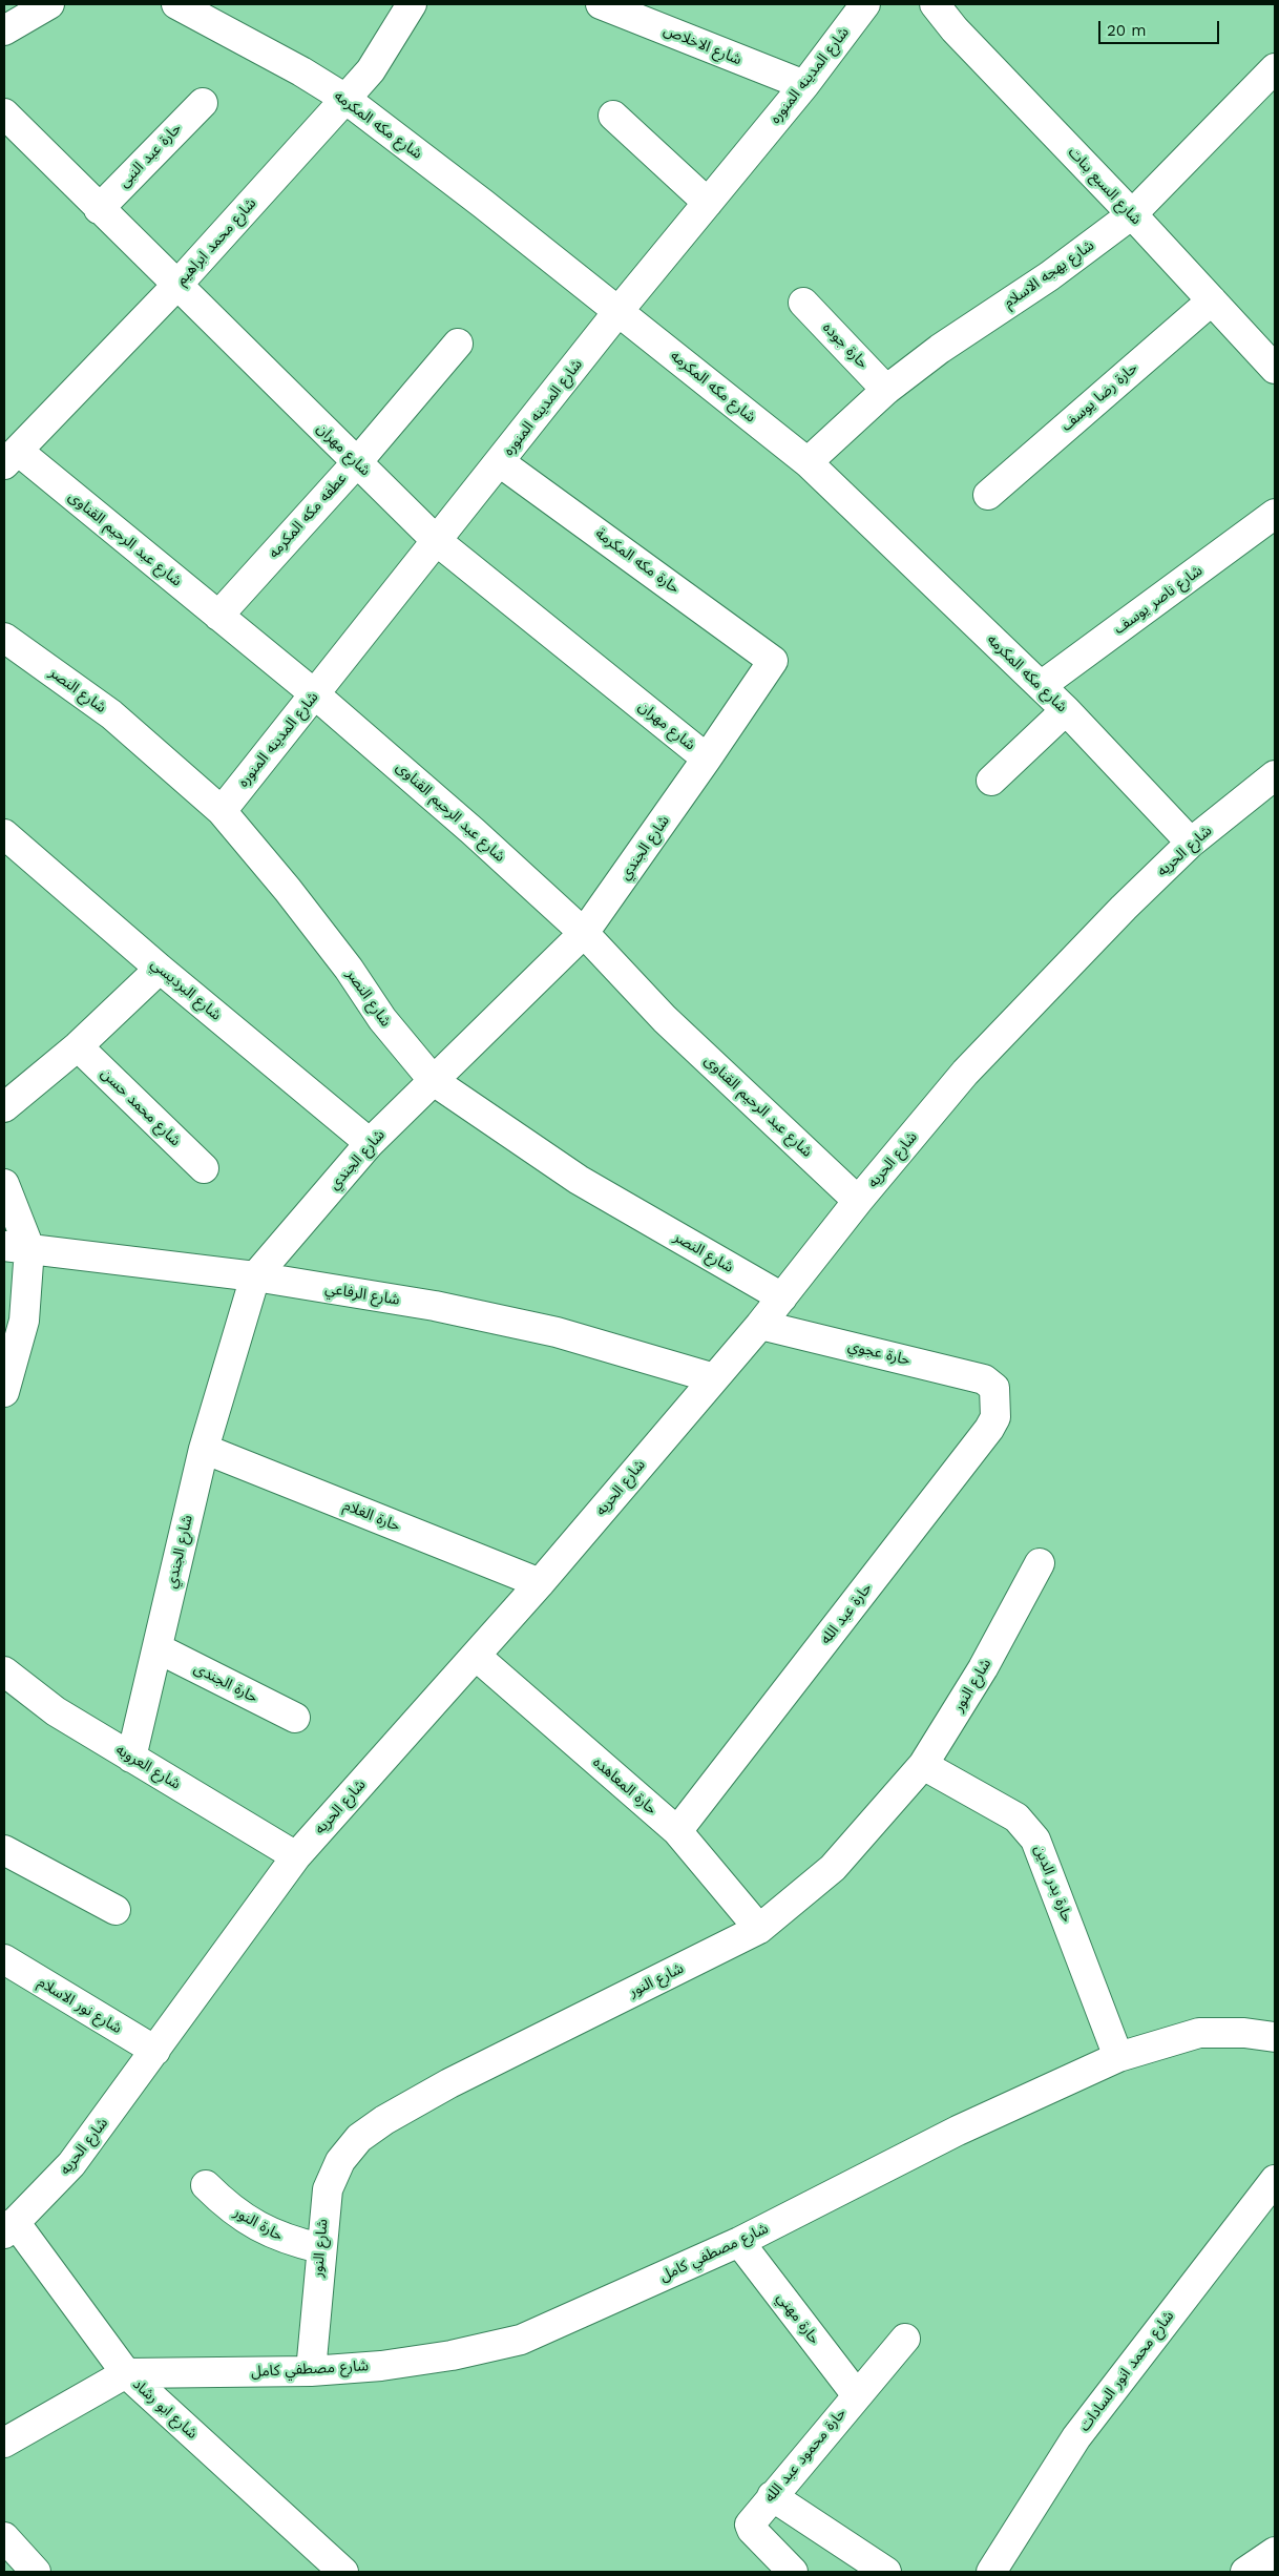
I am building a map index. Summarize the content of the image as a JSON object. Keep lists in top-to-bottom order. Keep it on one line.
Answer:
{"streets":{"street":["شارع الاخلاص","شارع المدينه المنوره","شارع مكه المكرمه","حارة عبد النبى","شارع السبع بنات","شارع محمد ابراهيم","شارع بهجه الاسلام","حارة جوده","حارة رضا يوسف","شارع مهران","عطفه مكه المكرمه","شارع عبد الرحيم القناوى","حارة مكه المكرمة","شارع ناصر يوسف","شارع النصر","شارع الجندي","شارع الحريه","شارع البرديسي","شارع محمد حسن","شارع الرفاعي","حارة عجوي","حارة الغلام","حارة عبد الله","حارة الجندى","شارع النور","شارع العروبه","حارة المعاهده","حارة بدر الدين","شارع نور الاسلام","حارة النور","شارع مصطفي كامل","حارة مهني","شارع محمد انور السادات","شارع ابو رشاد","حارة محمود عبد الله"]},"crossings":[["شارع الاخلاص","شارع المدينه المنوره"],["شارع المدينه المنوره","شارع مكه المكرمه"],["شارع المدينه المنوره","شارع مهران"],["شارع المدينه المنوره","شارع عبد الرحيم القناوى"],["شارع المدينه المنوره","حارة مكه المكرمة"],["شارع المدينه المنوره","شارع النصر"],["شارع مكه المكرمه","شارع محمد ابراهيم"],["شارع مكه المكرمه","شارع بهجه الاسلام"],["شارع مكه المكرمه","شارع ناصر يوسف"],["شارع مكه المكرمه","شارع الحريه"],["حارة عبد النبى","شارع مهران"],["شارع السبع بنات","شارع بهجه الاسلام"],["شارع السبع بنات","حارة رضا يوسف"],["شارع محمد ابراهيم","شارع مهران"],["شارع محمد ابراهيم","شارع عبد الرحيم القناوى"],["شارع بهجه الاسلام","حارة جوده"],["شارع مهران","عطفه مكه المكرمه"],["شارع مهران","شارع الجندي"],["عطفه مكه المكرمه","شارع عبد الرحيم القناوى"],["شارع عبد الرحيم القناوى","شارع الجندي"],["شارع عبد الرحيم القناوى","شارع الحريه"],["حارة مكه المكرمة","شارع الجندي"],["شارع النصر","شارع الجندي"],["شارع النصر","شارع الحريه"],["شارع الجندي","شارع البرديسي"],["شارع الجندي","شارع الرفاعي"],["شارع الجندي","حارة الغلام"],["شارع الجندي","حارة الجندى"],["شارع الجندي","شارع العروبه"],["شارع الحريه","شارع الرفاعي"],["شارع الحريه","حارة عجوي"],["شارع الحريه","حارة الغلام"],["شارع الحريه","شارع العروبه"],["شارع الحريه","حارة المعاهده"],["شارع الحريه","شارع نور الاسلام"],["شارع الحريه","شارع ابو رشاد"],["حارة عجوي","حارة عبد الله"],["حارة عبد الله","حارة المعاهده"],["شارع النور","حارة المعاهده"],["شارع النور","حارة بدر الدين"],["شارع النور","حارة النور"],["شارع النور","شارع مصطفي كامل"],["حارة بدر الدين","شارع مصطفي كامل"],["شارع مصطفي كامل","حارة مهني"],["شارع مصطفي كامل","شارع ابو رشاد"],["حارة مهني","حارة محمود عبد الله"]],"scale_bar":"20 m"}
